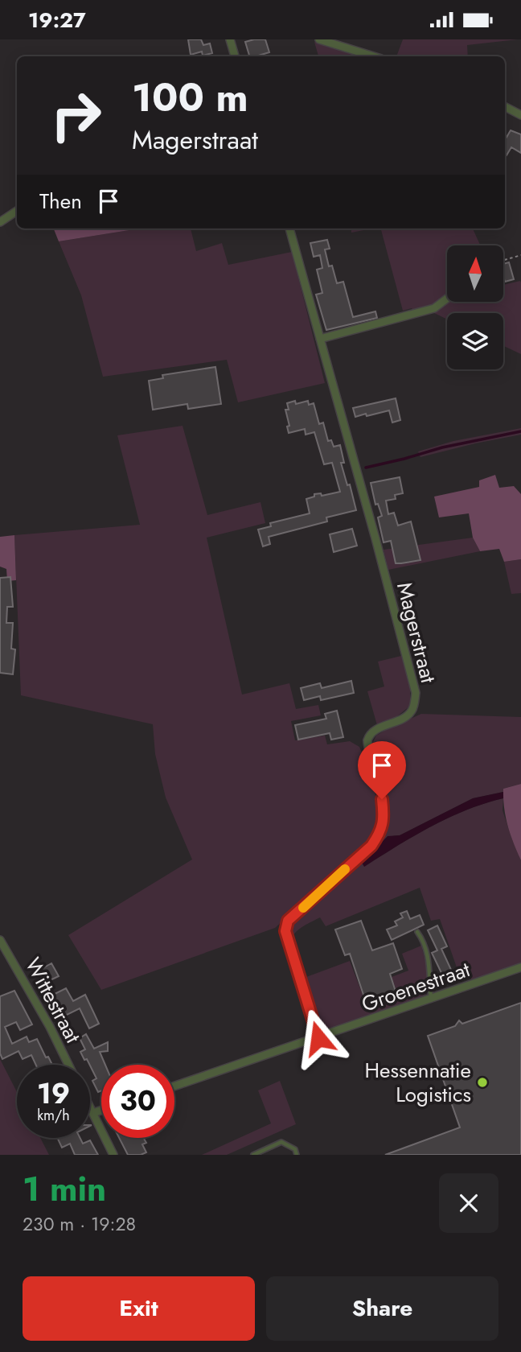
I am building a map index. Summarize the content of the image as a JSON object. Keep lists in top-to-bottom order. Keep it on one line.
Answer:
{"streets":{"street":["Magerstraat","Groenestraat","Wittestraat"]},"crossings":[["Magerstraat","Groenestraat"]],"places":["Hessennatie Logistics"],"north":"top","page":{"status":"19:27","turn":["100 m","Magerstraat"],"then":"Then","speed":"19 km/h","limit":"30","heading":["1 min","230 m · 19:28"],"buttons":["Exit","Share"]}}
